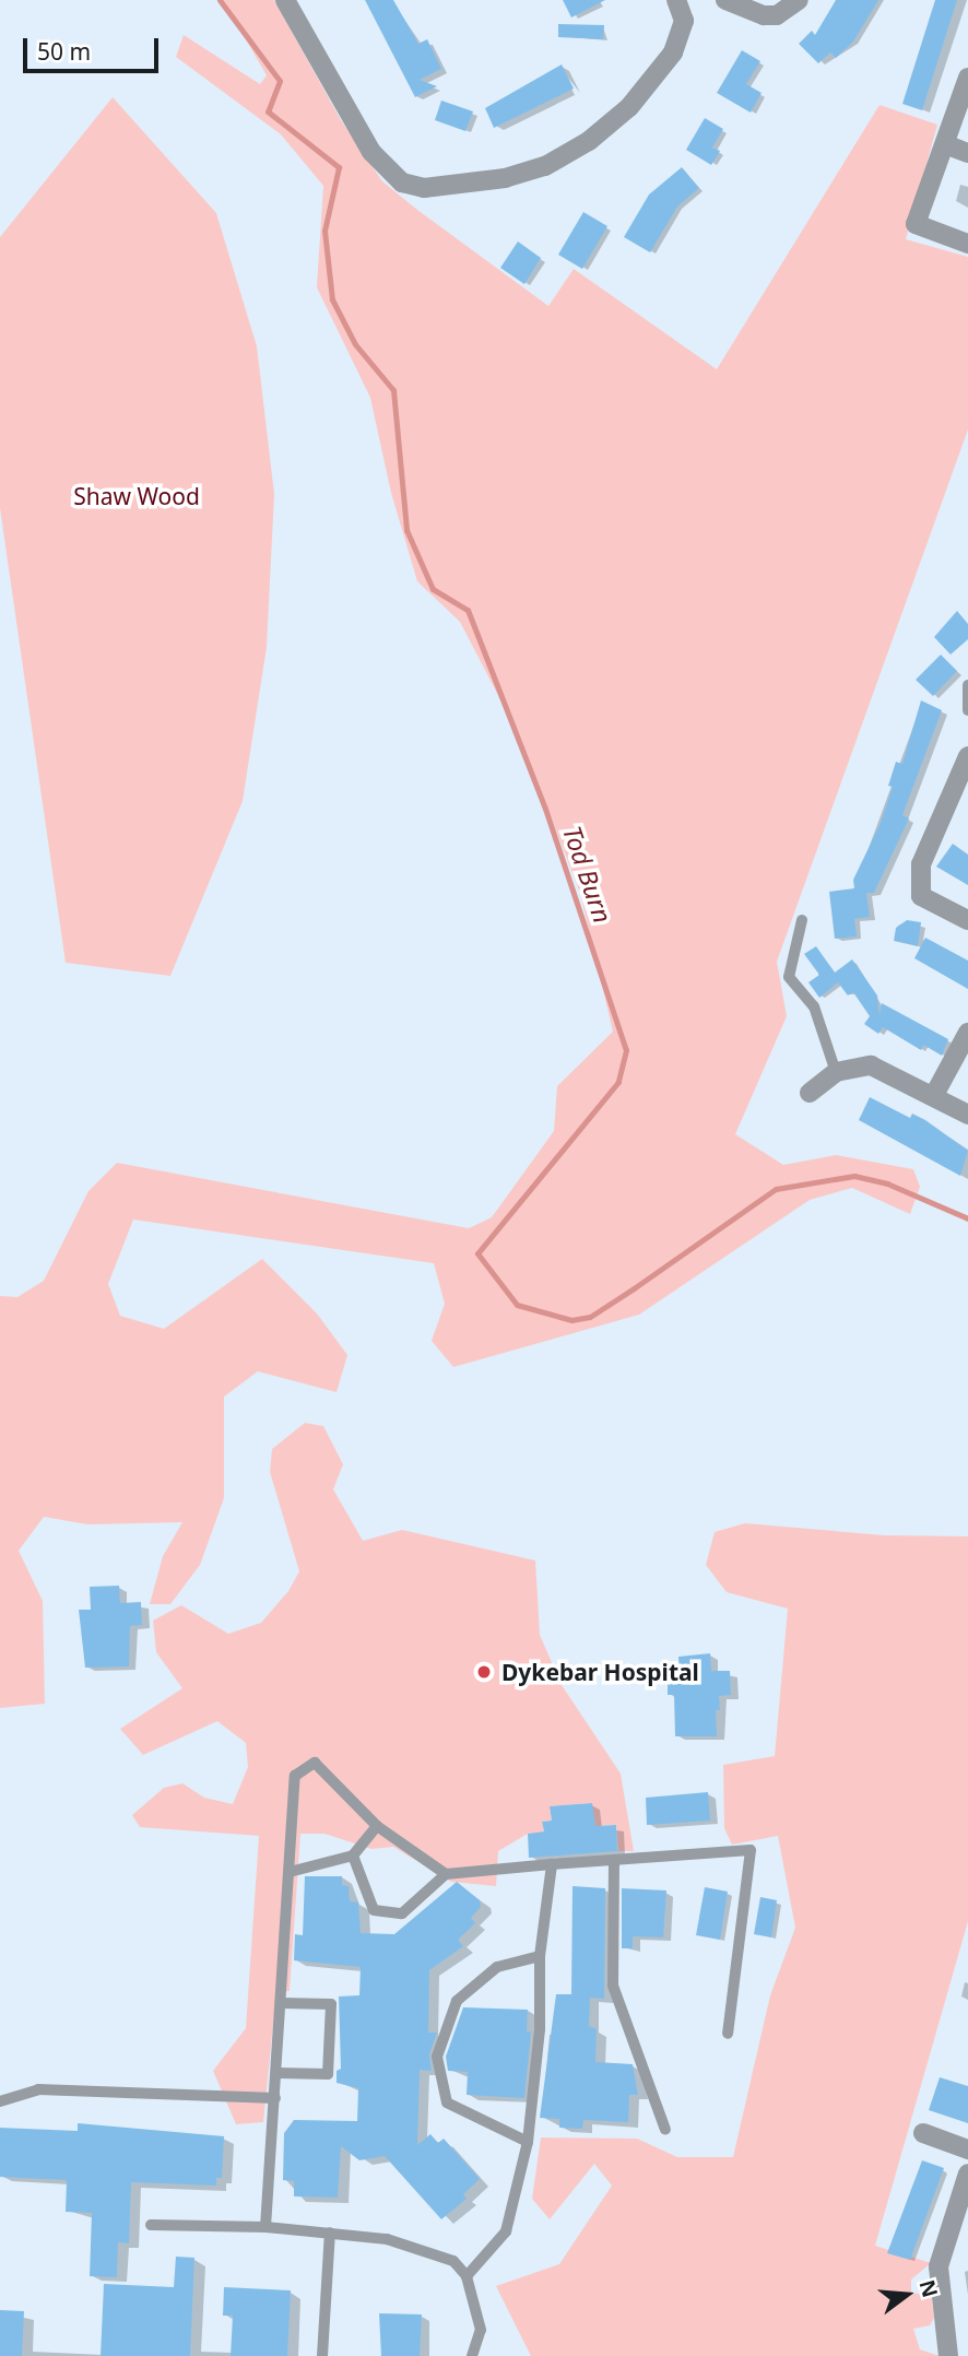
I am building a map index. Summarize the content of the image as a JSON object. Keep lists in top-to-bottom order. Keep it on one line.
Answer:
{"water":["Tod Burn"],"parks":["Shaw Wood"],"places":["Dykebar Hospital"],"scale_bar":"50 m","north":"right"}
